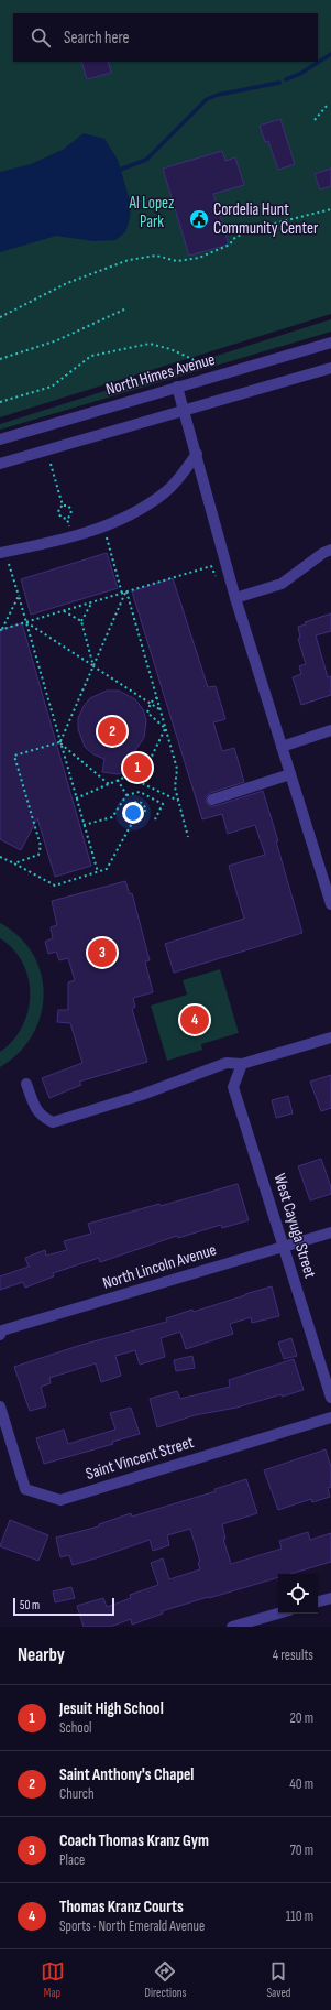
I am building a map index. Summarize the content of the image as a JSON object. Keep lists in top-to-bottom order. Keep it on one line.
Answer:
{"streets":{"street":["North Himes Avenue","West Cayuga Street","North Lincoln Avenue","Saint Vincent Street"]},"crossings":[["West Cayuga Street","North Lincoln Avenue"]],"parks":["Al Lopez Park"],"places":{"public building":["Cordelia Hunt Community Center"]},"scale_bar":"50 m","page":{"search":"Search here","pins":["2","1","3","4"],"scale":"50 m","heading":["Nearby","4 results"],"list":[{"mark":"1","name":"Jesuit High School","note":"School","value":"20 m"},{"mark":"2","name":"Saint Anthony's Chapel","note":"Church","value":"40 m"},{"mark":"3","name":"Coach Thomas Kranz Gym","note":"Place","value":"70 m"},{"mark":"4","name":"Thomas Kranz Courts","note":"Sports · North Emerald Avenue","value":"110 m"}],"nav":["Map","Directions","Saved"]}}
